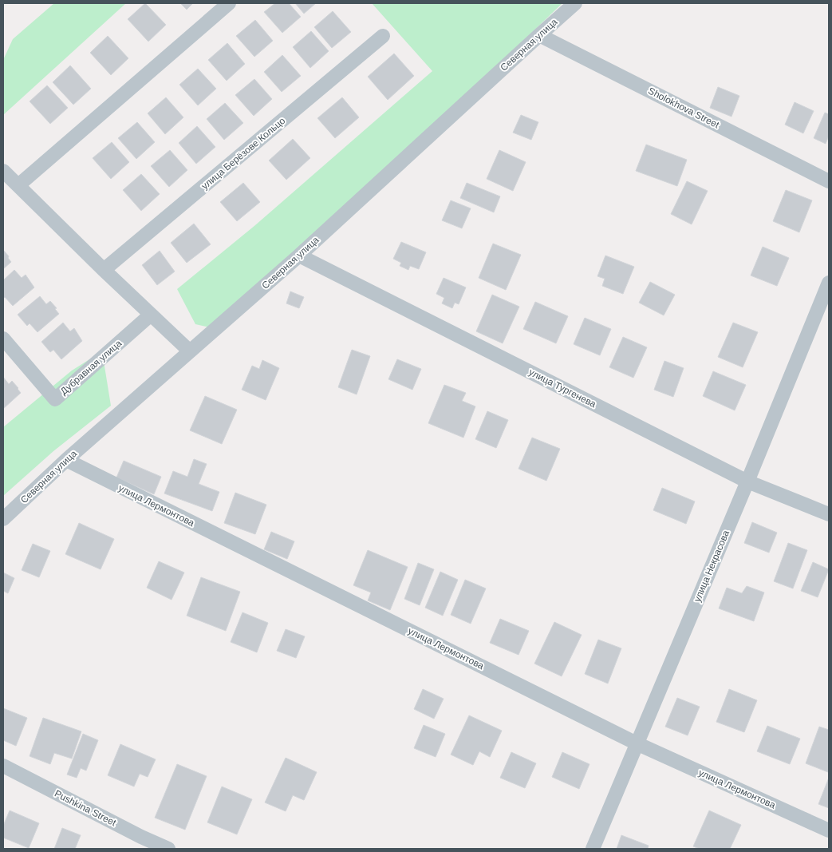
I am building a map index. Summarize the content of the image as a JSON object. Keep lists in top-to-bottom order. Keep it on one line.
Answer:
{"streets":{"street":["Северная улица","Sholokhova Street","улица Берёзове Кольцо","Дубравная улица","улица Тургенева","улица Лермонтова","улица Некрасова","Pushkina Street"]},"crossings":[["Северная улица","Sholokhova Street"],["Северная улица","улица Тургенева"],["Северная улица","улица Лермонтова"],["улица Тургенева","улица Некрасова"],["улица Лермонтова","улица Некрасова"]]}
